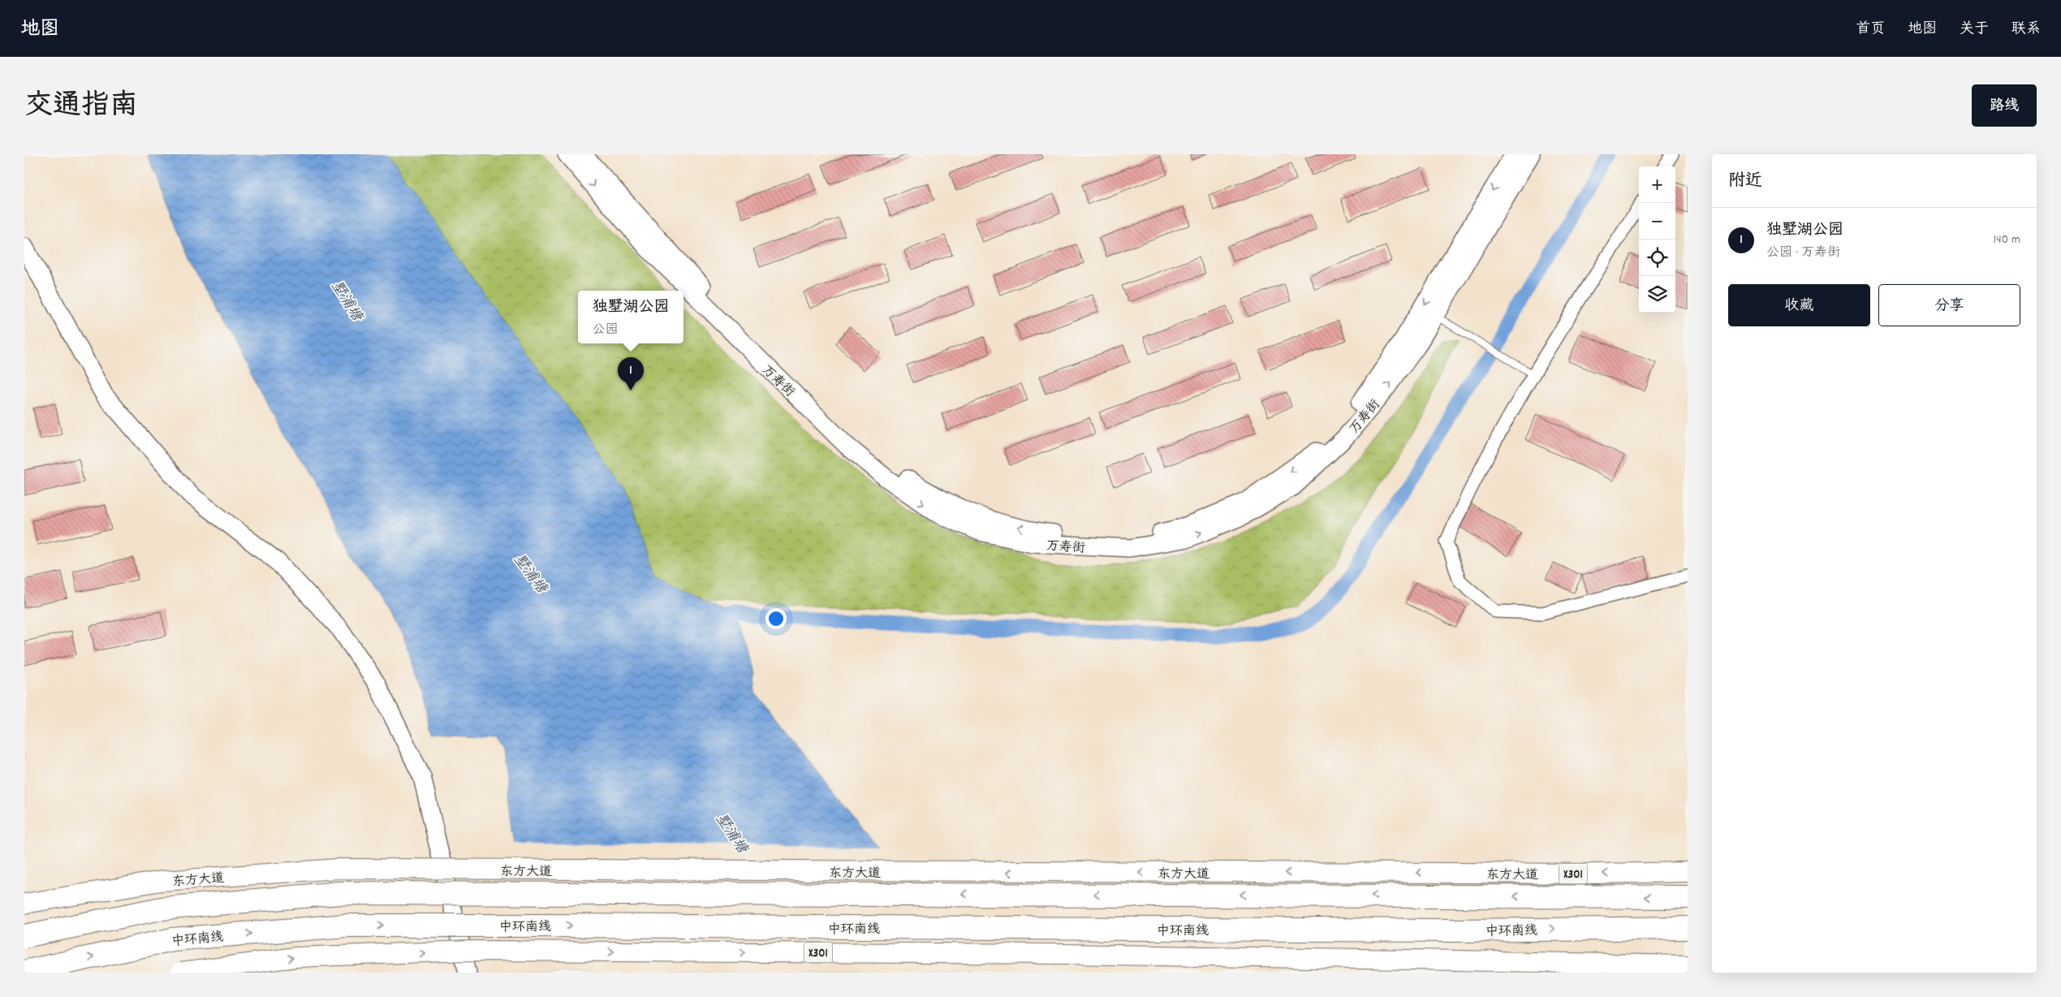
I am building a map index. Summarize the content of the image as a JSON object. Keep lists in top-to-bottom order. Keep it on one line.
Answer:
{"streets":{"highway":["中环南线"],"main road":["东方大道","X301"],"street":["万寿街"]},"water":["墅浦塘"],"page":{"header":"地图","nav":["首页","地图","关于","联系"],"title":"交通指南","buttons":["路线",["收藏","分享"]],"heading":"附近","map_buttons":["+","−"],"list":[{"mark":"1","name":"独墅湖公园","note":"公园 · 万寿街","value":"140 m"}],"popup":["独墅湖公园","公园"],"pins":"1"}}
